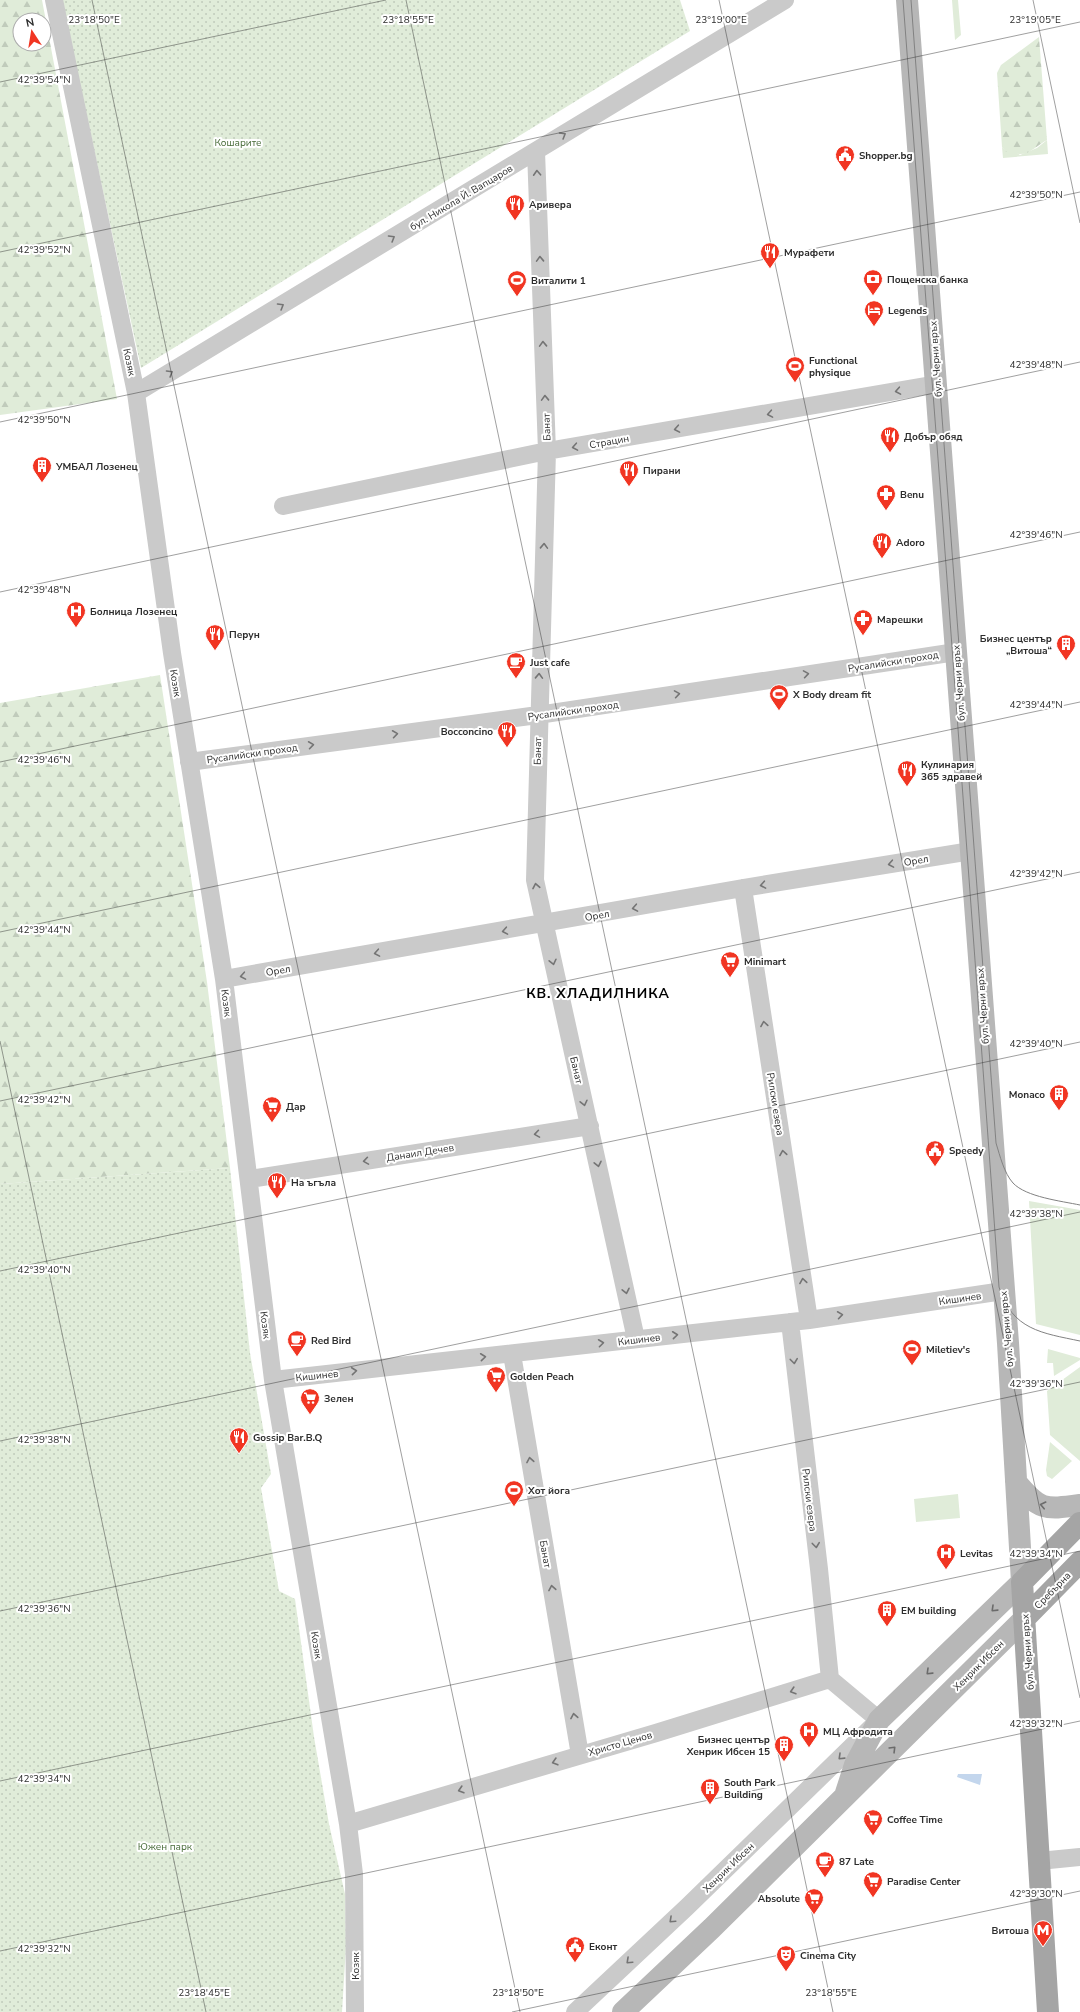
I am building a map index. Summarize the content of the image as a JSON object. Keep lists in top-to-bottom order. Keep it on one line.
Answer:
{"streets":{"main road":["бул. Черни връх","Сребърна","Хенрик Ибсен"],"street":["бул. Никола Й. Вапцаров","Козяк","Банат","Страцин","Русалийски проход","Орел","Рилски езера","Данаил Дечев","Кишинев","Христо Ценов"]},"crossings":[["бул. Никола Й. Вапцаров","Козяк"],["бул. Никола Й. Вапцаров","Банат"],["бул. Черни връх","Страцин"],["бул. Черни връх","Русалийски проход"],["бул. Черни връх","Орел"],["бул. Черни връх","Кишинев"],["бул. Черни връх","Сребърна"],["бул. Черни връх","Хенрик Ибсен"],["Козяк","Русалийски проход"],["Козяк","Орел"],["Козяк","Данаил Дечев"],["Козяк","Кишинев"],["Козяк","Христо Ценов"],["Банат","Страцин"],["Банат","Русалийски проход"],["Банат","Орел"],["Банат","Данаил Дечев"],["Банат","Кишинев"],["Банат","Христо Ценов"],["Орел","Рилски езера"],["Рилски езера","Кишинев"],["Рилски езера","Христо Ценов"],["Сребърна","Хенрик Ибсен"]],"one_way":["бул. Никола Й. Вапцаров","Страцин","Русалийски проход","Орел","Данаил Дечев","Кишинев","Христо Ценов"],"districts":["КВ. ХЛАДИЛНИКА"],"parks":["Кошарите","Южен парк"],"places":{"public building":["Shopper.bg","Speedy","Еконт"],"restaurant":["Аривера","Мурафети","Добър обяд","Пирани","Adoro","Перун","Bocconcino","Кулинария 365 здравей","На ъгъла","Gossip Bar.B.Q"],"bank":["Пощенска банка"],"sports":["Виталити 1","Functional physique","X Body dream fit","Miletiev's","Хот йога"],"hotel":["Legends"],"building":["УМБАЛ Лозенец","Бизнес център „Витоша“","Monaco","EM building","Бизнес център Хенрик Ибсен 15","South Park Building"],"pharmacy":["Benu","Марешки"],"hospital":["Болница Лозенец","Levitas","МЦ Афродита"],"cafe":["Just cafe","Red Bird","87 Late"],"supermarket":["Minimart","Дар","Golden Peach","Зелен","Coffee Time","Paradise Center","Absolute"],"metro station":["Витоша"],"theatre":["Cinema City"]},"north":"top","coordinates":["23°18'50\"E","23°18'55\"E","23°19'00\"E","23°19'05\"E","42°39'54\"N","42°39'50\"N","42°39'52\"N","42°39'48\"N","42°39'46\"N","42°39'44\"N","42°39'42\"N","42°39'40\"N","42°39'38\"N","42°39'36\"N","42°39'34\"N","42°39'32\"N","42°39'30\"N","23°18'45\"E"]}
